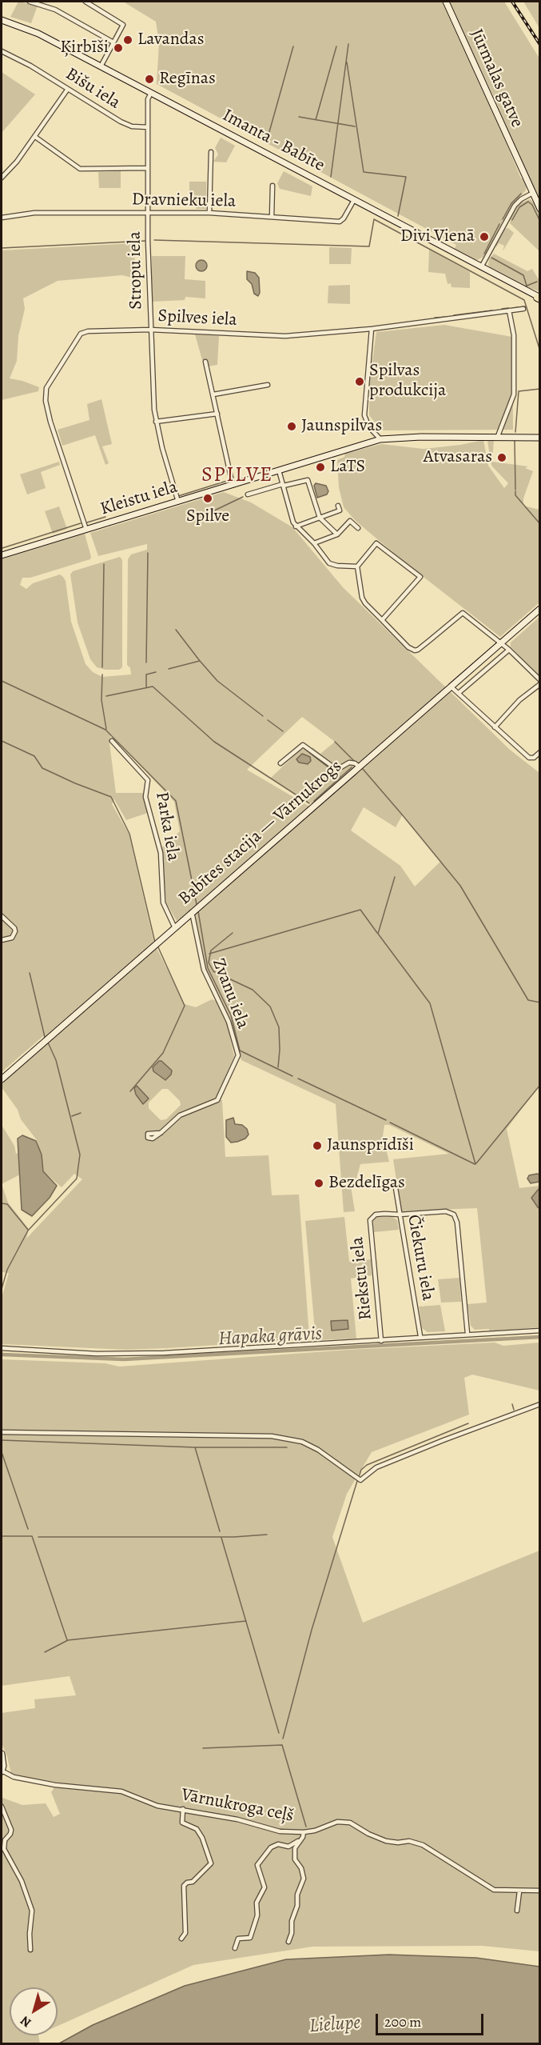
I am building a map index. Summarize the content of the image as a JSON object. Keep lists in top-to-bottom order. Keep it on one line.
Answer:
{"streets":{"main road":["Jūrmalas gatve","Imanta - Babīte","Kleistu iela","Babītes stacija — Vārnukrogs"],"street":["Bišu iela","Dravnieku iela","Stropu iela","Spilves iela","Parka iela","Zvanu iela","Čiekuru iela","Riekstu iela","Vārnukroga ceļš"]},"crossings":[["Bišu iela","Stropu iela"],["Imanta - Babīte","Dravnieku iela"],["Imanta - Babīte","Stropu iela"],["Dravnieku iela","Stropu iela"],["Stropu iela","Spilves iela"],["Stropu iela","Kleistu iela"],["Spilves iela","Kleistu iela"],["Parka iela","Babītes stacija — Vārnukrogs"],["Babītes stacija — Vārnukrogs","Zvanu iela"],["Čiekuru iela","Riekstu iela"]],"districts":["SPILVE"],"water":["Hapaka grāvis","Lielupe"],"places":["Lavandas","Ķirbīši","Regīnas","Divi Vienā","Spilvas produkcija","Jaunspilvas","Atvasaras","LaTS","Spilve","Jaunsprīdīši","Bezdelīgas"],"scale_bar":"200 m","north":"bottom left"}
